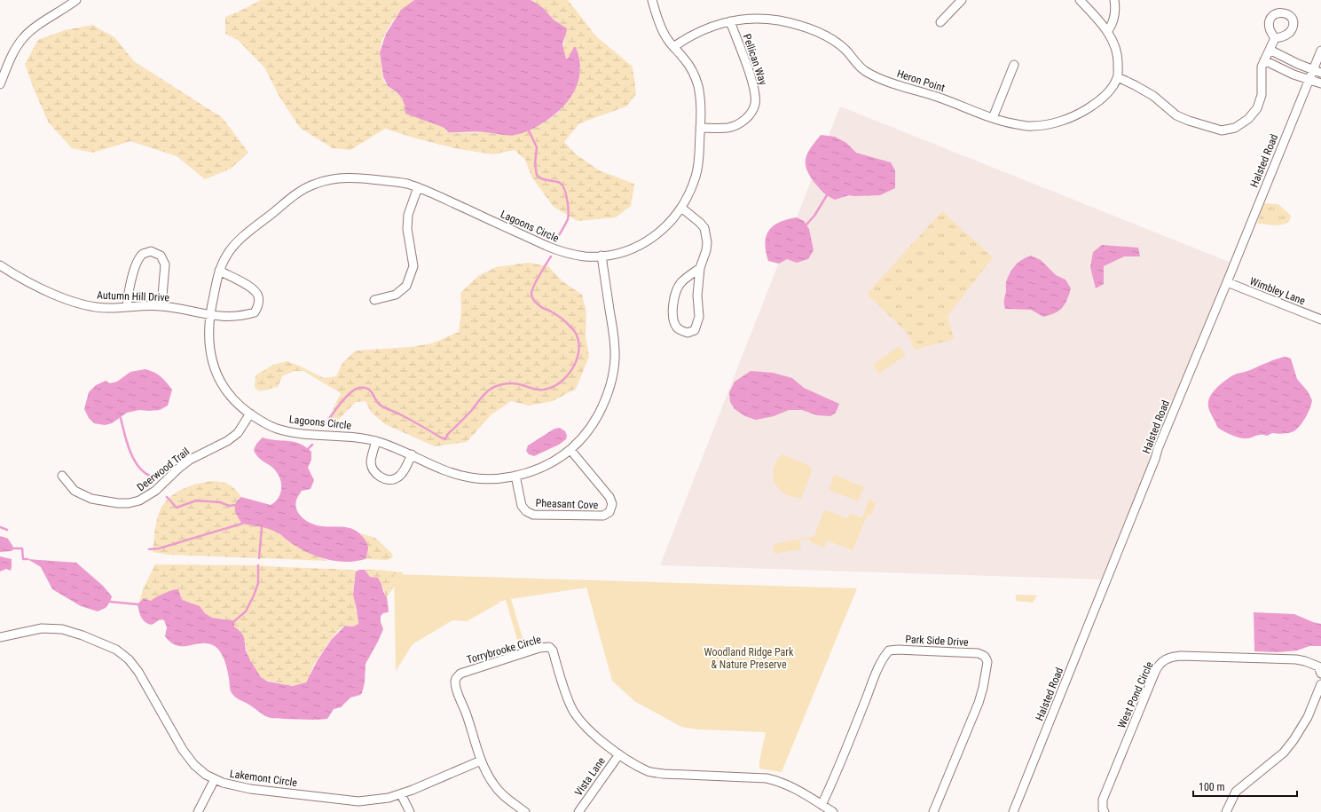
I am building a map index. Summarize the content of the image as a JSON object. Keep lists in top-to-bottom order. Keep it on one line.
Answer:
{"streets":{"street":["Pellican Way","Heron Point","Halsted Road","Lagoons Circle","Wimbley Lane","Autumn Hill Drive","Deerwood Trail","Pheasant Cove","Park Side Drive","Torrybrooke Circle","West Pond Circle","Vista Lane","Lakemont Circle"]},"crossings":[["Pellican Way","Heron Point"],["Pellican Way","Lagoons Circle"],["Heron Point","Lagoons Circle"],["Halsted Road","Wimbley Lane"],["Lagoons Circle","Autumn Hill Drive"],["Lagoons Circle","Deerwood Trail"],["Lagoons Circle","Pheasant Cove"],["Park Side Drive","Torrybrooke Circle"],["Torrybrooke Circle","Vista Lane"],["Torrybrooke Circle","Lakemont Circle"]],"parks":["Woodland Ridge Park & Nature Preserve"],"scale_bar":"100 m"}
